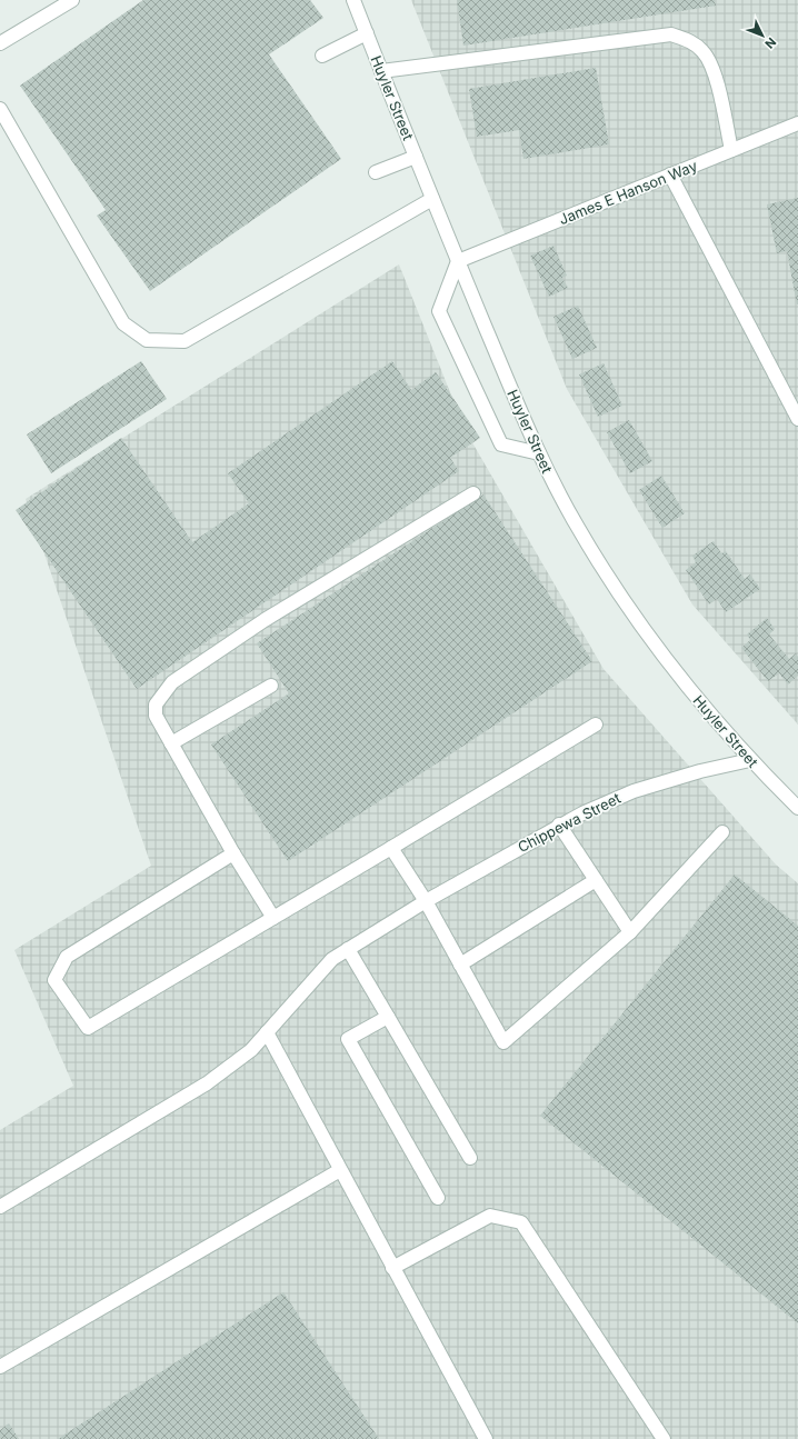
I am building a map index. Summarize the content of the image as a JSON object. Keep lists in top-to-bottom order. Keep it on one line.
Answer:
{"streets":{"street":["Huyler Street","James E Hanson Way","Chippewa Street"]},"crossings":[["Huyler Street","James E Hanson Way"],["Huyler Street","Chippewa Street"]],"north":"bottom right"}
